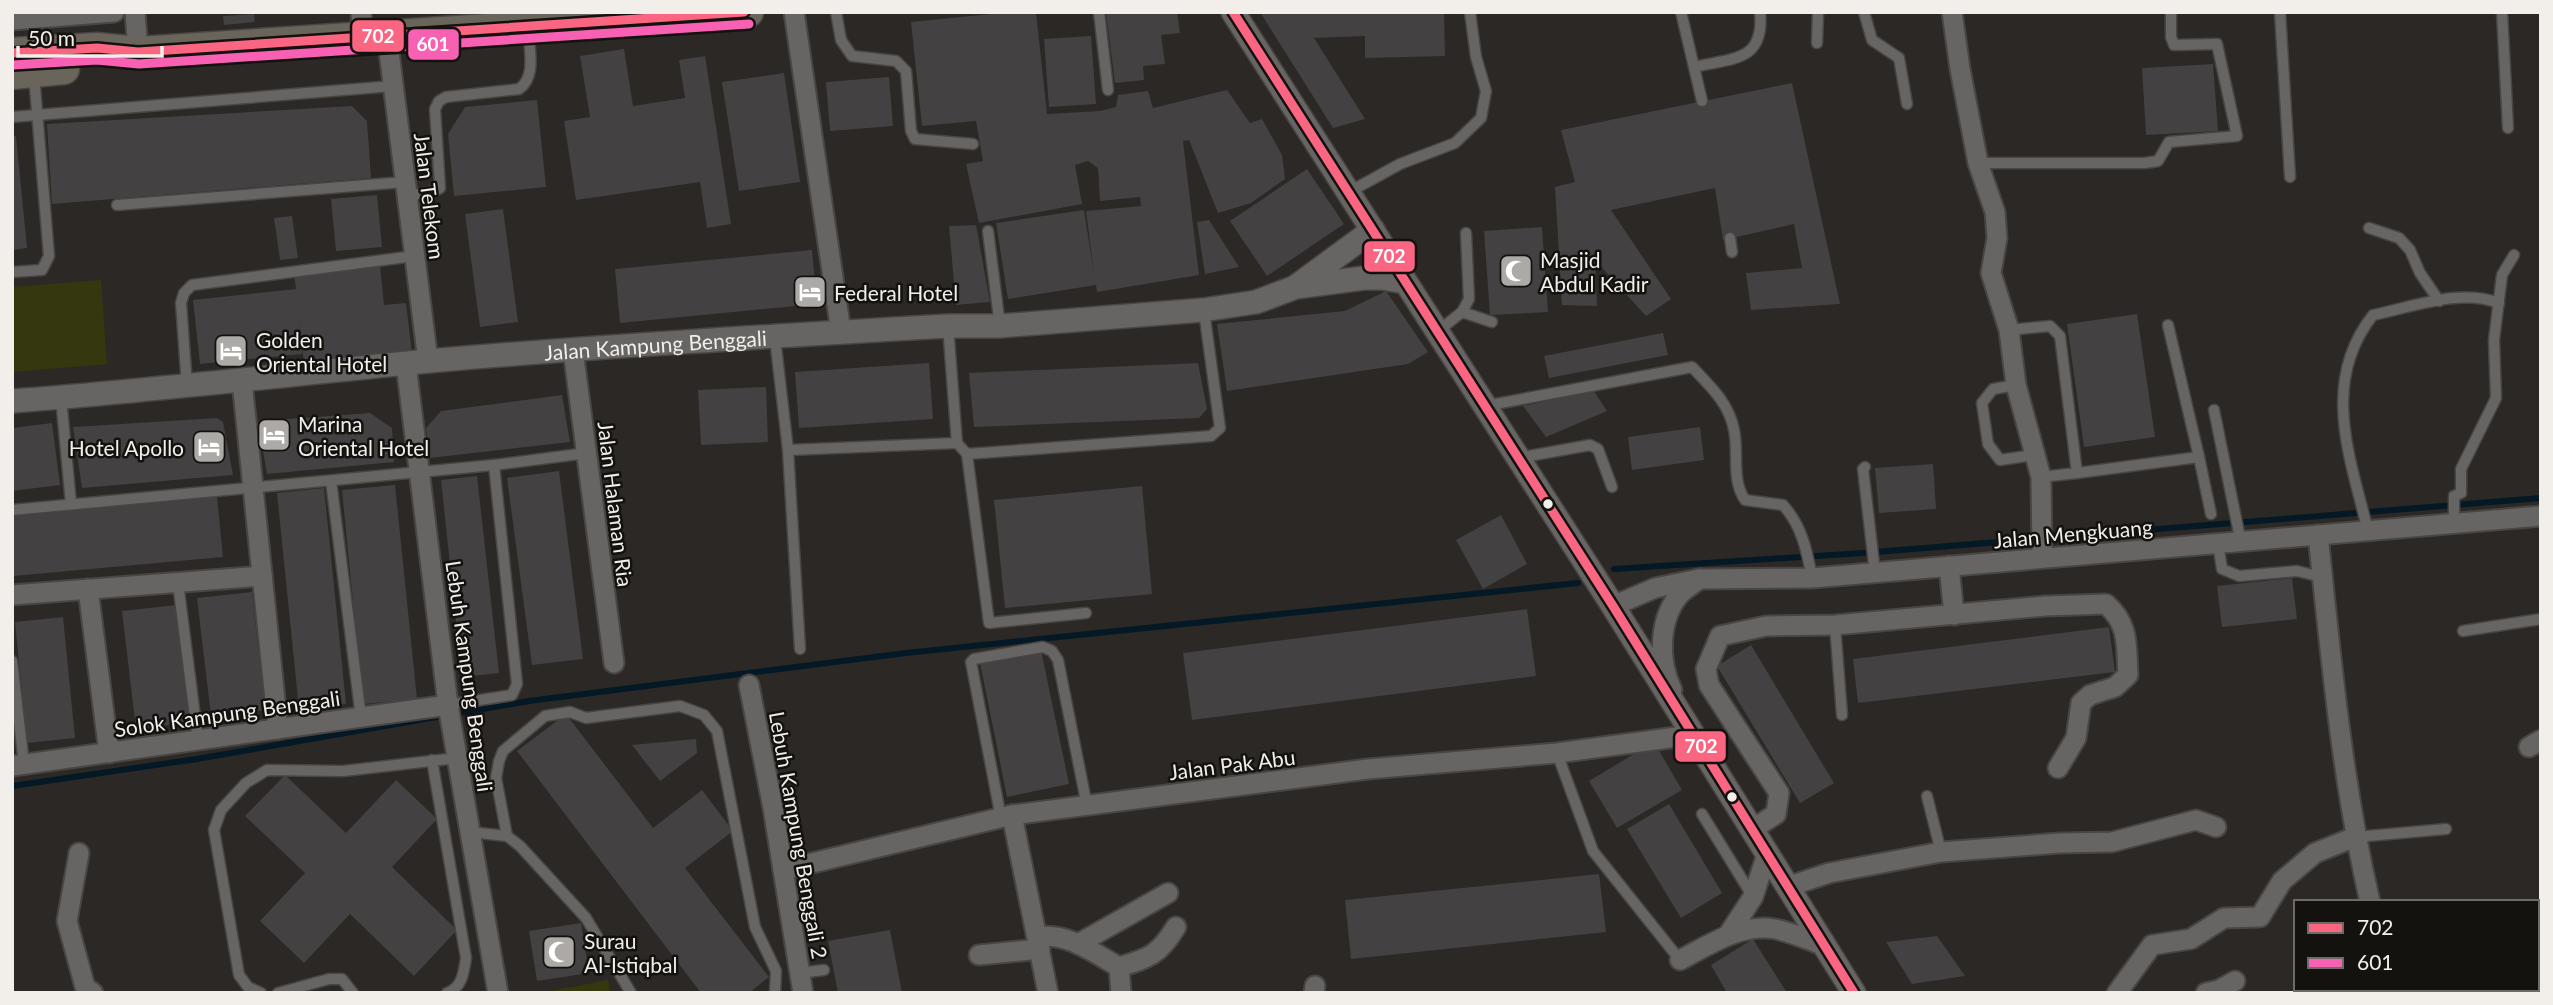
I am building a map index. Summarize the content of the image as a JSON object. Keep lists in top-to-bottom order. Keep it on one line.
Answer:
{"streets":{"street":["Jalan Telekom","Jalan Kampung Benggali","Jalan Halaman Ria","Jalan Mengkuang","Lebuh Kampung Benggali","Solok Kampung Benggali","Jalan Pak Abu","Lebuh Kampung Benggali 2"]},"crossings":[["Jalan Telekom","Jalan Kampung Benggali"],["Jalan Telekom","Lebuh Kampung Benggali"],["Jalan Kampung Benggali","Jalan Halaman Ria"],["Jalan Kampung Benggali","Lebuh Kampung Benggali"],["Lebuh Kampung Benggali","Solok Kampung Benggali"],["Jalan Pak Abu","Lebuh Kampung Benggali 2"]],"places":{"mosque":["Masjid Abdul Kadir","Surau Al-Istiqbal"],"hotel":["Federal Hotel","Golden Oriental Hotel","Marina Oriental Hotel","Hotel Apollo"]},"lines":["transit line 702","transit line 601"],"legend":["702","601"],"scale_bar":"50 m"}
